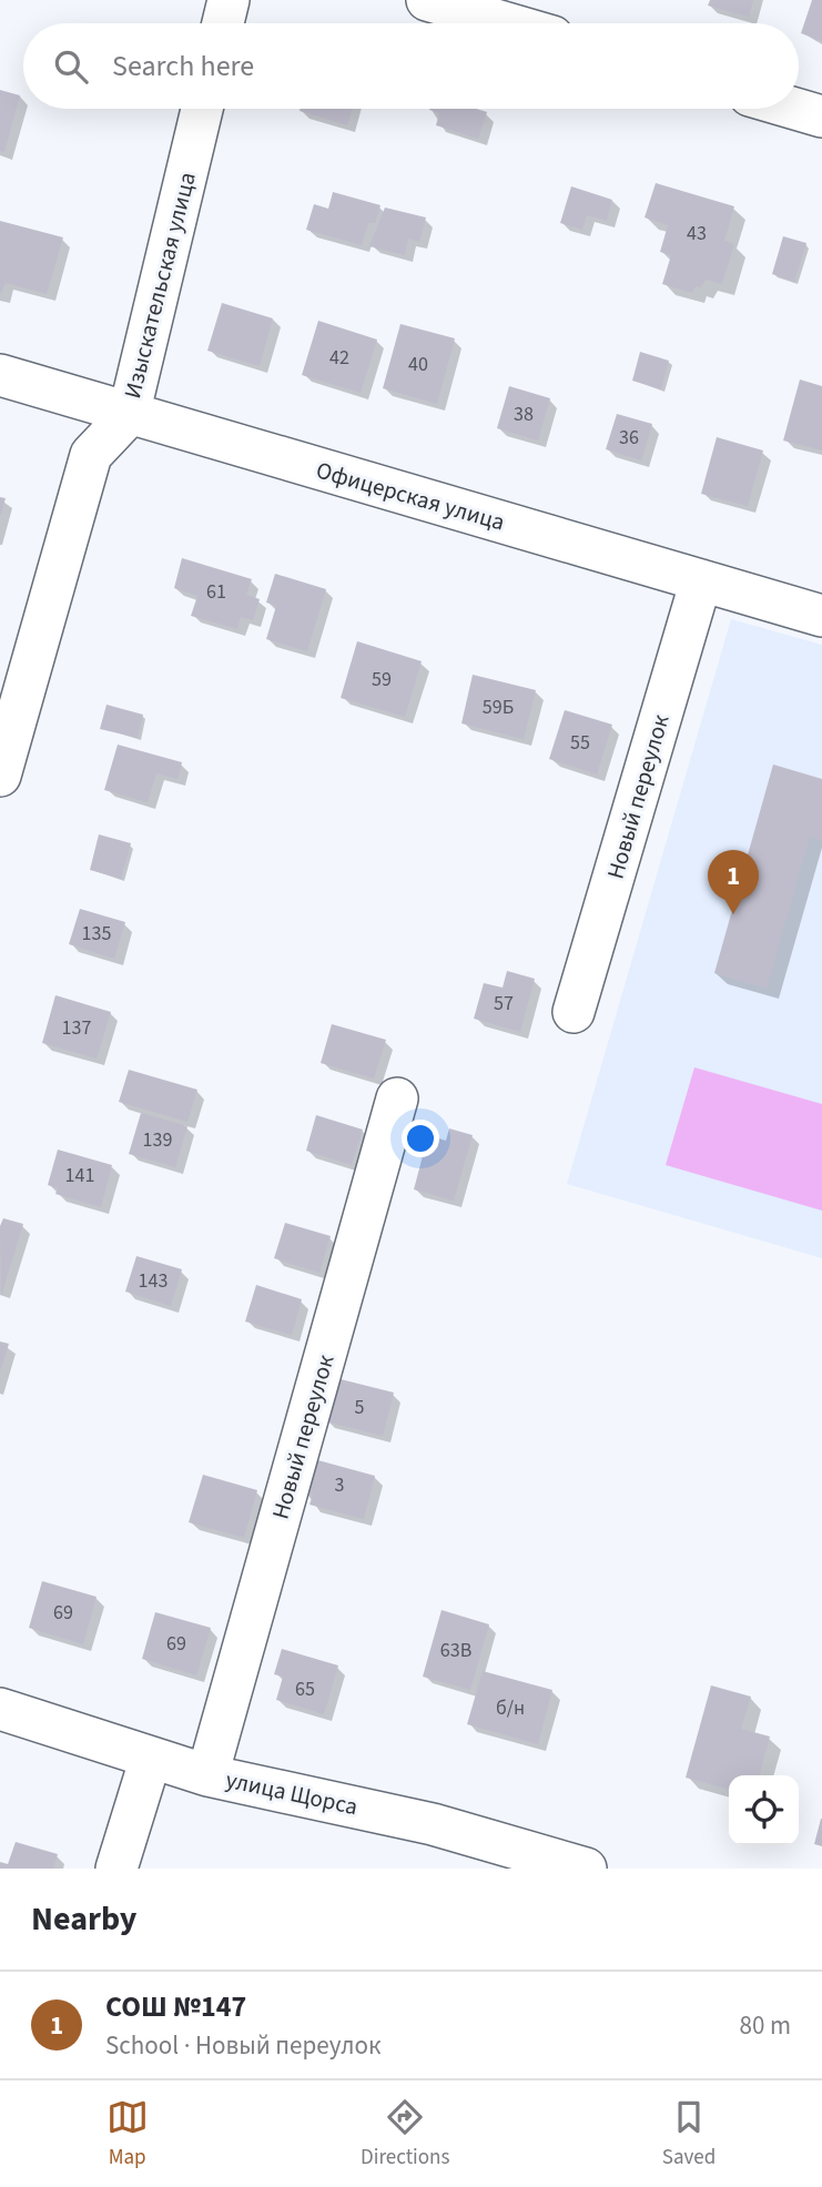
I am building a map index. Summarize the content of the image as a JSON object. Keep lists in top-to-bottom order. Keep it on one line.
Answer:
{"streets":{"street":["Изыскательская улица","Офицерская улица","Новый переулок","улица Щорса"]},"crossings":[["Изыскательская улица","Офицерская улица"],["Офицерская улица","Новый переулок"],["Новый переулок","улица Щорса"]],"house_numbers":["43","42","40","38","36","61","59","59Б","55","135","57","137","139","141","143","5","3","69","69","63В","65","б/н"],"page":{"search":"Search here","pins":"1","heading":"Nearby","list":[{"mark":"1","name":"СОШ №147","note":"School · Новый переулок","value":"80 m"}],"nav":["Map","Directions","Saved"]}}
